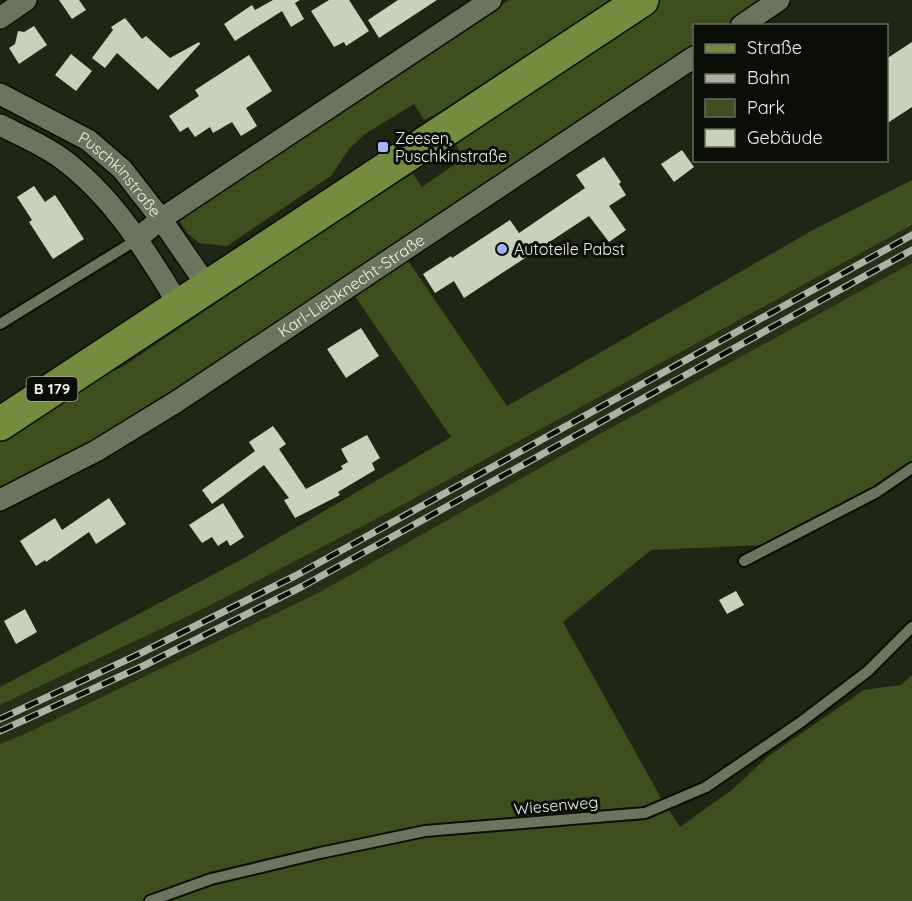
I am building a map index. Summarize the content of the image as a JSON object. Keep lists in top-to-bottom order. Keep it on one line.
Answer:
{"streets":{"main road":["B 179"],"street":["Puschkinstraße","Karl-Liebknecht-Straße"],"lane":["Wiesenweg"]},"crossings":[["Puschkinstraße","B 179"]],"places":{"transit":["Zeesen, Puschkinstraße"],"other":["Autoteile Pabst"]},"legend":["Straße","Bahn","Park","Gebäude"]}
